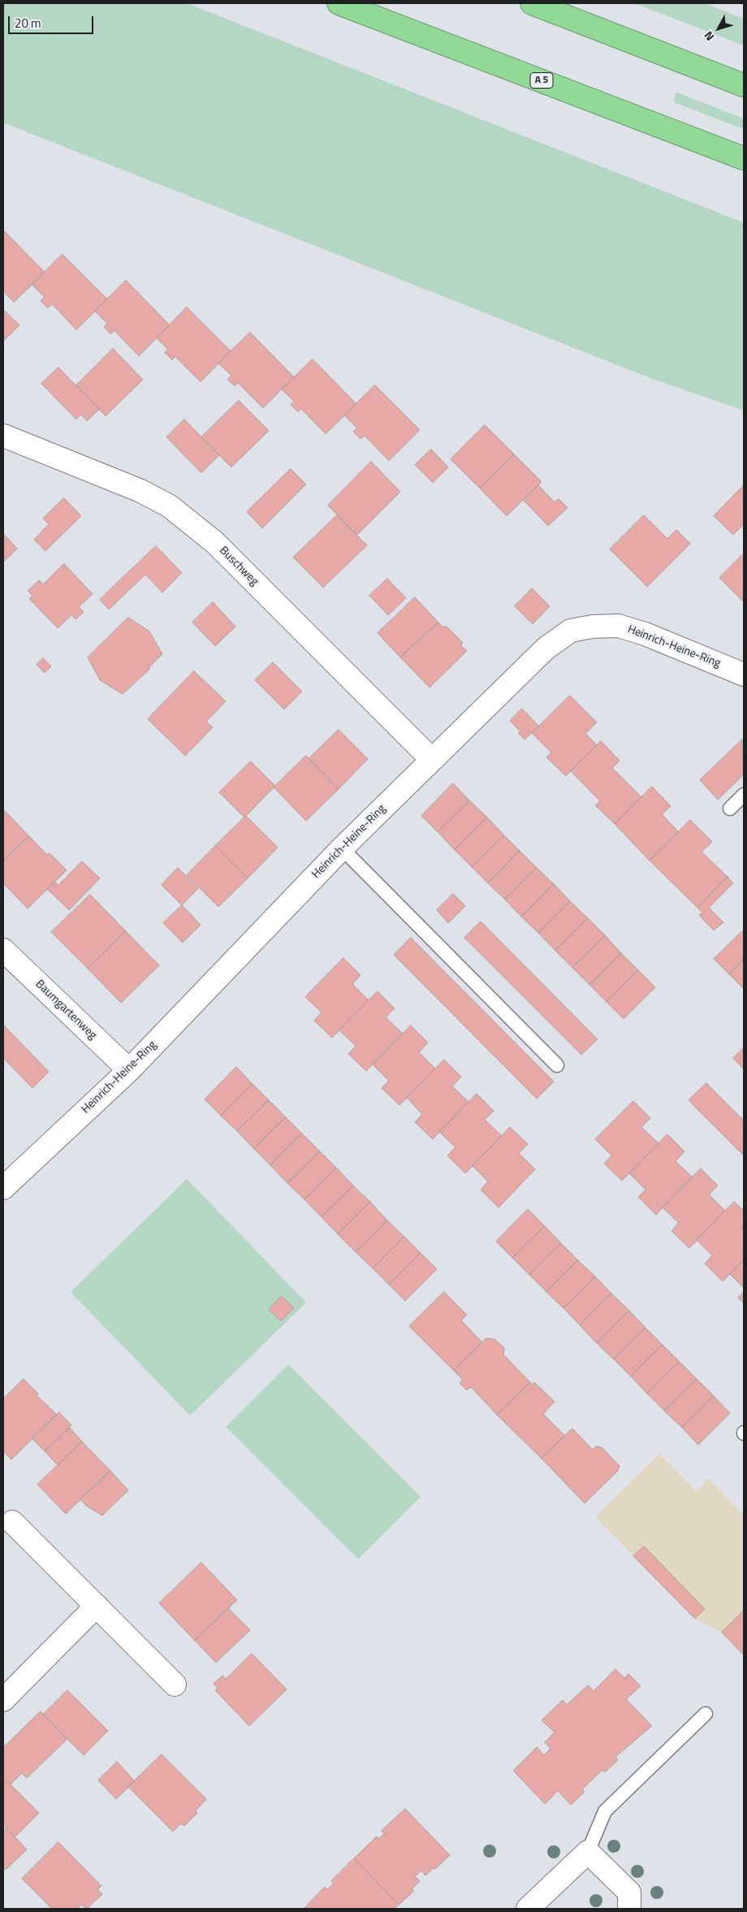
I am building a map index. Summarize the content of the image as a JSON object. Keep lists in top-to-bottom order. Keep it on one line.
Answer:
{"streets":{"highway":["A 5"],"street":["Buschweg","Heinrich-Heine-Ring","Baumgartenweg"]},"crossings":[["Buschweg","Heinrich-Heine-Ring"],["Heinrich-Heine-Ring","Baumgartenweg"]],"scale_bar":"20 m","north":"bottom left"}
